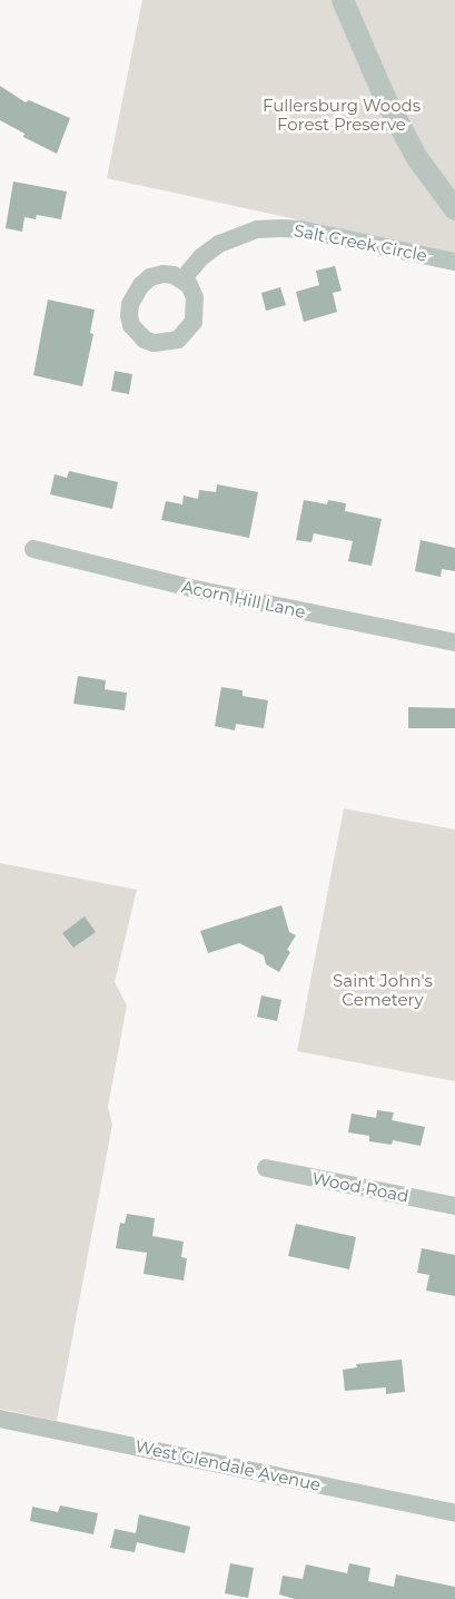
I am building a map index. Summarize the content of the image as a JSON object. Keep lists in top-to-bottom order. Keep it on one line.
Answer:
{"streets":{"street":["Salt Creek Circle","Acorn Hill Lane","Wood Road","West Glendale Avenue"]},"parks":["Fullersburg Woods Forest Preserve","Saint John's Cemetery"]}
